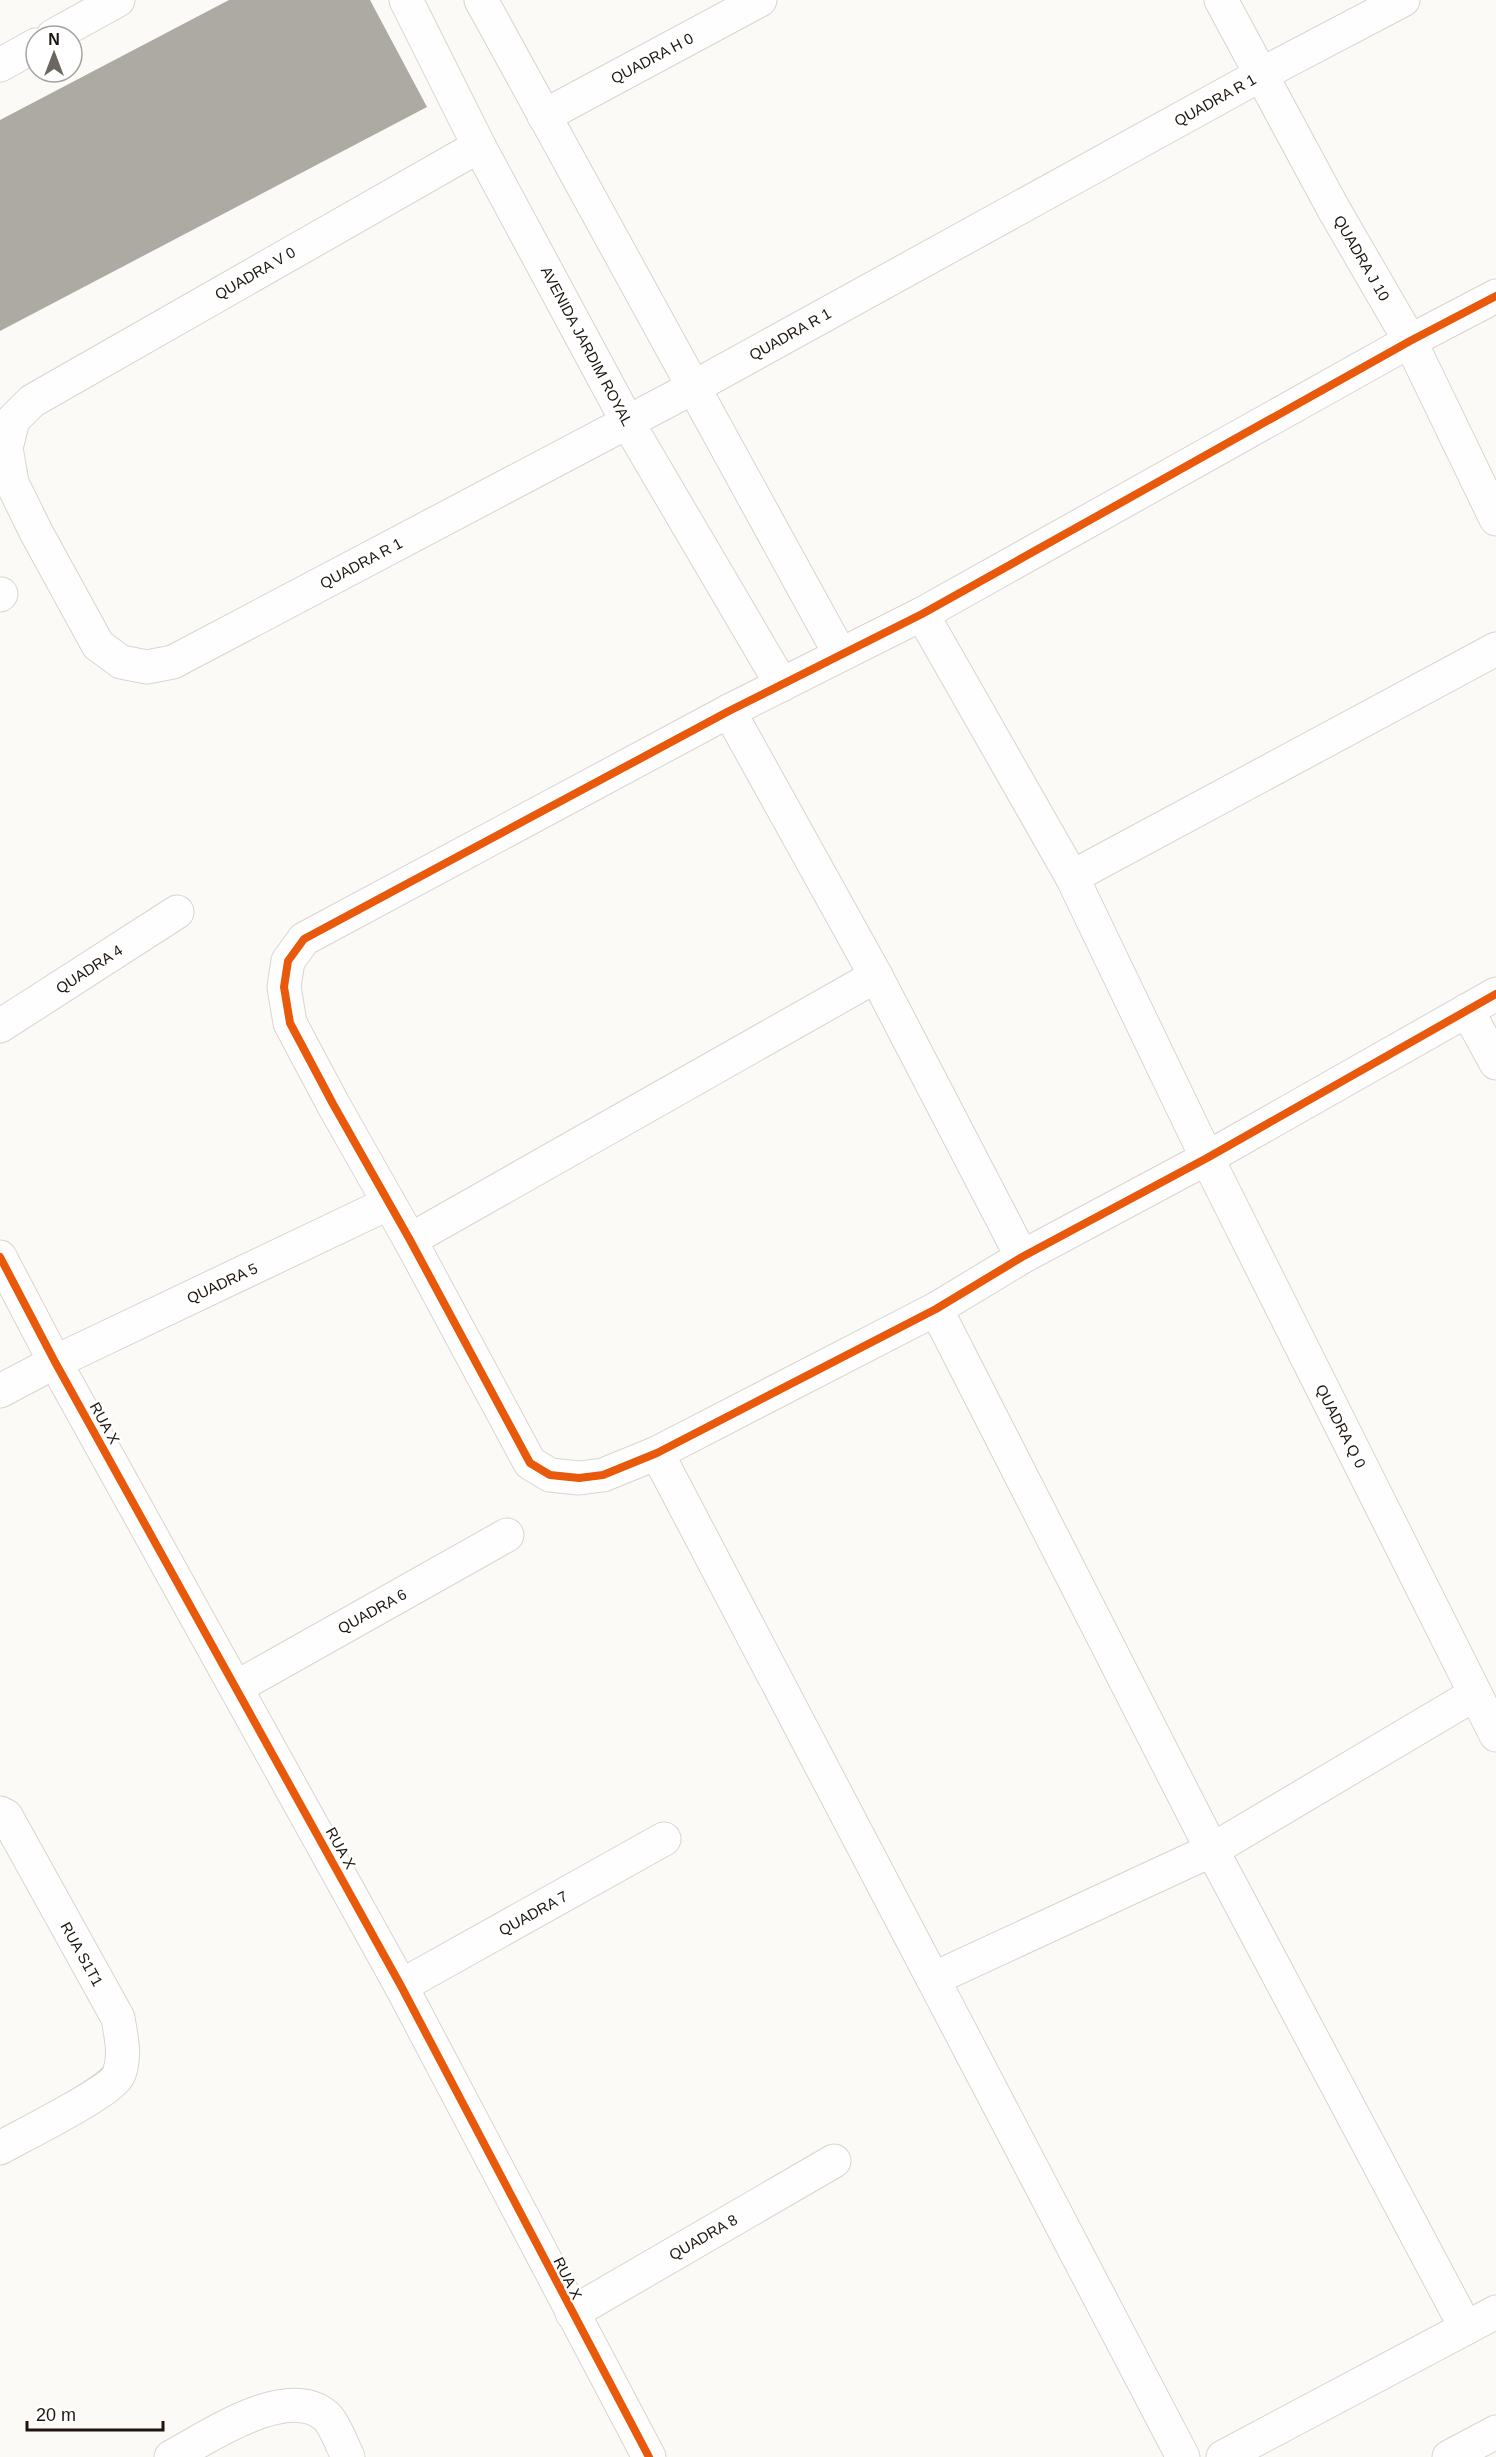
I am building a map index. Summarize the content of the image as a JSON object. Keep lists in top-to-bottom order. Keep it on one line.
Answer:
{"streets":{"street":["QUADRA H 0","QUADRA R 1","QUADRA J 10","QUADRA V 0","AVENIDA JARDIM ROYAL","QUADRA 4","QUADRA 5","RUA X","QUADRA Q 0","QUADRA 6","QUADRA 7","RUA S1T1","QUADRA 8"]},"crossings":[["QUADRA R 1","QUADRA J 10"],["QUADRA R 1","QUADRA V 0"],["QUADRA R 1","AVENIDA JARDIM ROYAL"],["QUADRA V 0","AVENIDA JARDIM ROYAL"],["QUADRA 5","RUA X"],["RUA X","QUADRA 6"],["RUA X","QUADRA 7"],["RUA X","QUADRA 8"]],"scale_bar":"20 m","north":"top"}
